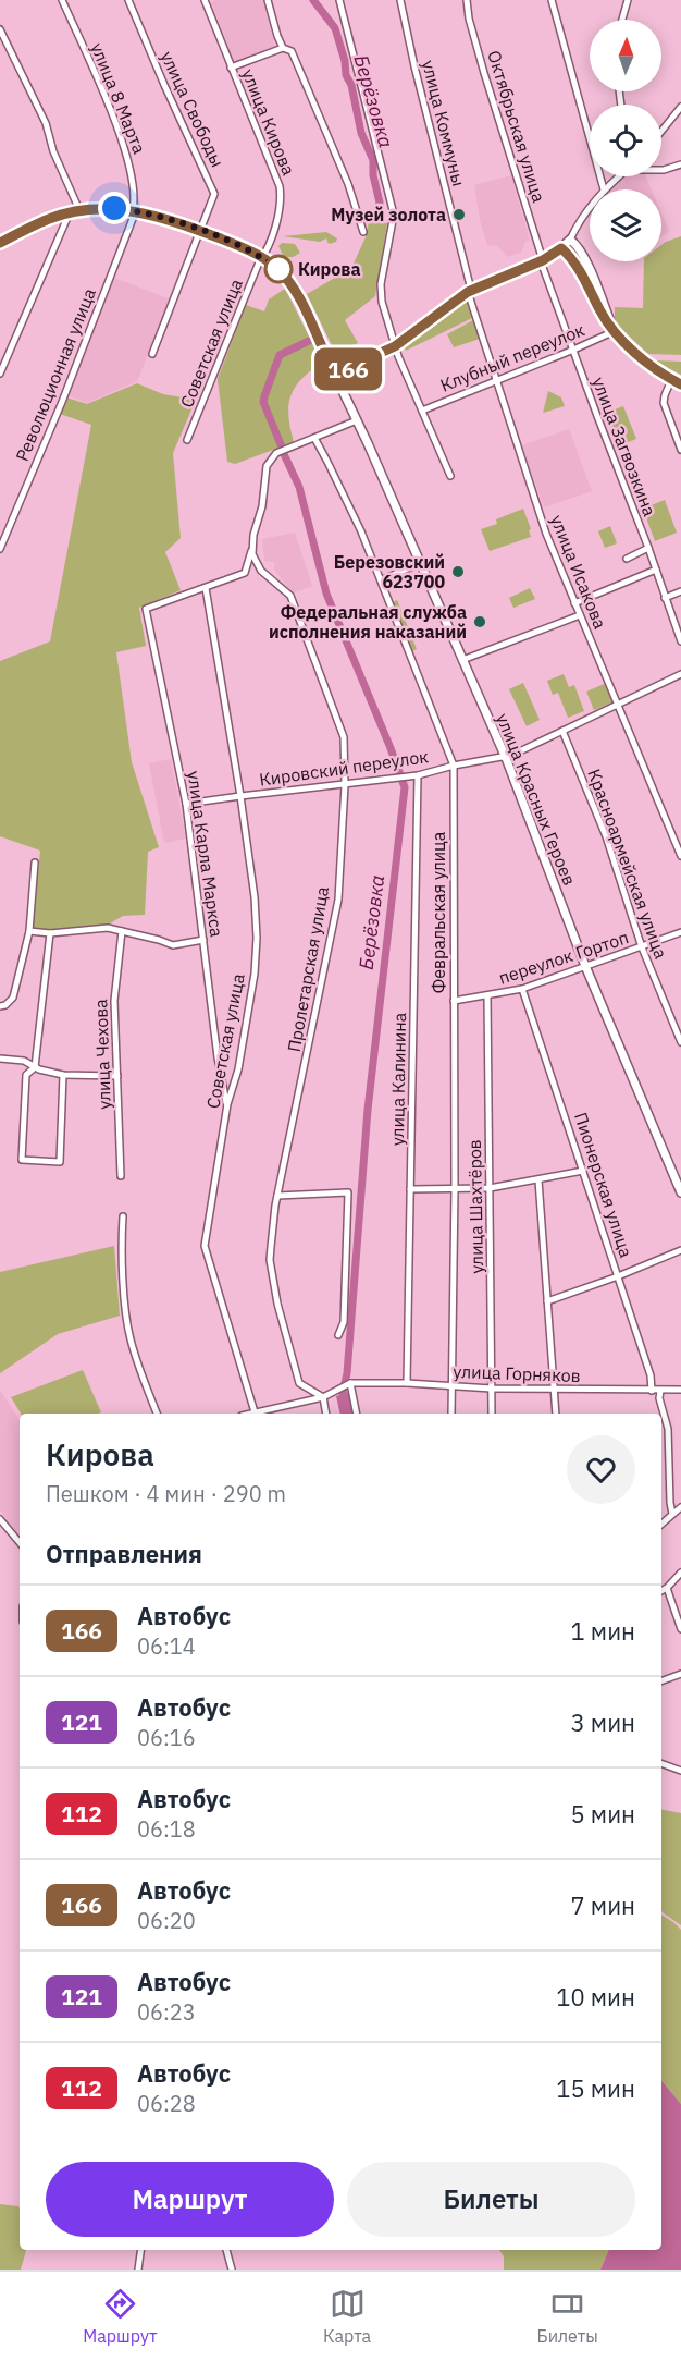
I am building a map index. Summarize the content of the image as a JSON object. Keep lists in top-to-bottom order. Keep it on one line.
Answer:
{"streets":{"main road":["улица Красных Героев"],"street":["улица 8 Марта","улица Свободы","улица Кирова","улица Коммуны","Октябрьская улица","Советская улица","Клубный переулок","Революционная улица","улица Загвозкина","улица Исакова","Кировский переулок","улица Карла Маркса","Красноармейская улица","Февральская улица","переулок Гортоп","Пролетарская улица","улица Чехова","улица Калинина","Пионерская улица","улица Шахтёров","улица Горняков"]},"crossings":[["улица 8 Марта","Революционная улица"],["улица Кирова","Советская улица"],["улица Кирова","улица Красных Героев"],["улица Коммуны","улица Исакова"],["Октябрьская улица","улица Загвозкина"],["Советская улица","Кировский переулок"],["Советская улица","улица Красных Героев"],["Советская улица","улица Карла Маркса"],["Клубный переулок","улица Загвозкина"],["Клубный переулок","улица Исакова"],["улица Исакова","Кировский переулок"],["Кировский переулок","улица Красных Героев"],["Кировский переулок","улица Карла Маркса"],["Кировский переулок","Красноармейская улица"],["Кировский переулок","Февральская улица"],["Кировский переулок","Пролетарская улица"],["Кировский переулок","улица Калинина"],["улица Красных Героев","переулок Гортоп"],["Красноармейская улица","переулок Гортоп"],["Февральская улица","переулок Гортоп"],["Февральская улица","улица Горняков"],["переулок Гортоп","Пионерская улица"],["переулок Гортоп","улица Шахтёров"],["улица Калинина","улица Горняков"],["Пионерская улица","улица Горняков"],["улица Шахтёров","улица Горняков"]],"water":["Берёзовка"],"places":["Музей золота","Кирова","Березовский 623700","Федеральная служба исполнения наказаний"],"lines":["bus line 166"],"north":"top","page":{"on_map":"166","heading":[["Кирова","Пешком · 4 мин · 290 m"],"Отправления"],"list":[{"mark":"166","name":"Автобус","note":"06:14","value":"1 мин"},{"mark":"121","name":"Автобус","note":"06:16","value":"3 мин"},{"mark":"112","name":"Автобус","note":"06:18","value":"5 мин"},{"mark":"166","name":"Автобус","note":"06:20","value":"7 мин"},{"mark":"121","name":"Автобус","note":"06:23","value":"10 мин"},{"mark":"112","name":"Автобус","note":"06:28","value":"15 мин"}],"buttons":["Маршрут","Билеты"],"tabs":["Маршрут","Карта","Билеты"]}}
